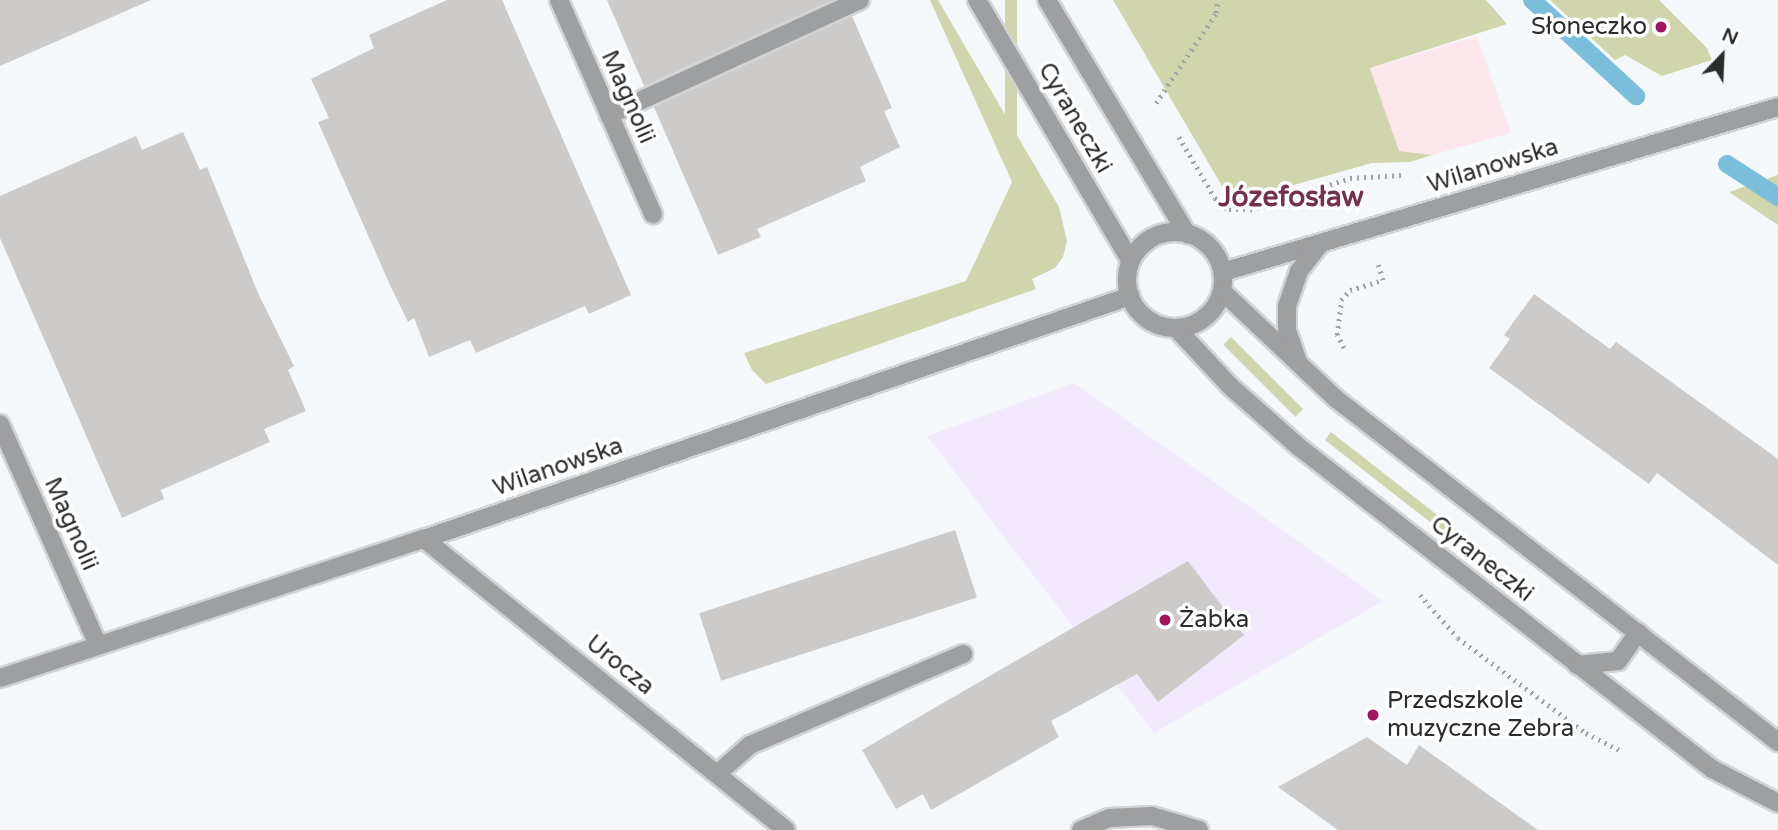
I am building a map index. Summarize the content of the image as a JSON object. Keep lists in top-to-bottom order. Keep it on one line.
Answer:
{"streets":{"street":["Magnolii","Cyraneczki","Wilanowska","Urocza"]},"crossings":[["Magnolii","Wilanowska"],["Cyraneczki","Wilanowska"],["Wilanowska","Urocza"]],"districts":["Józefosław"],"places":["Słoneczko","Żabka","Przedszkole muzyczne Zebra"],"north":"top right"}
